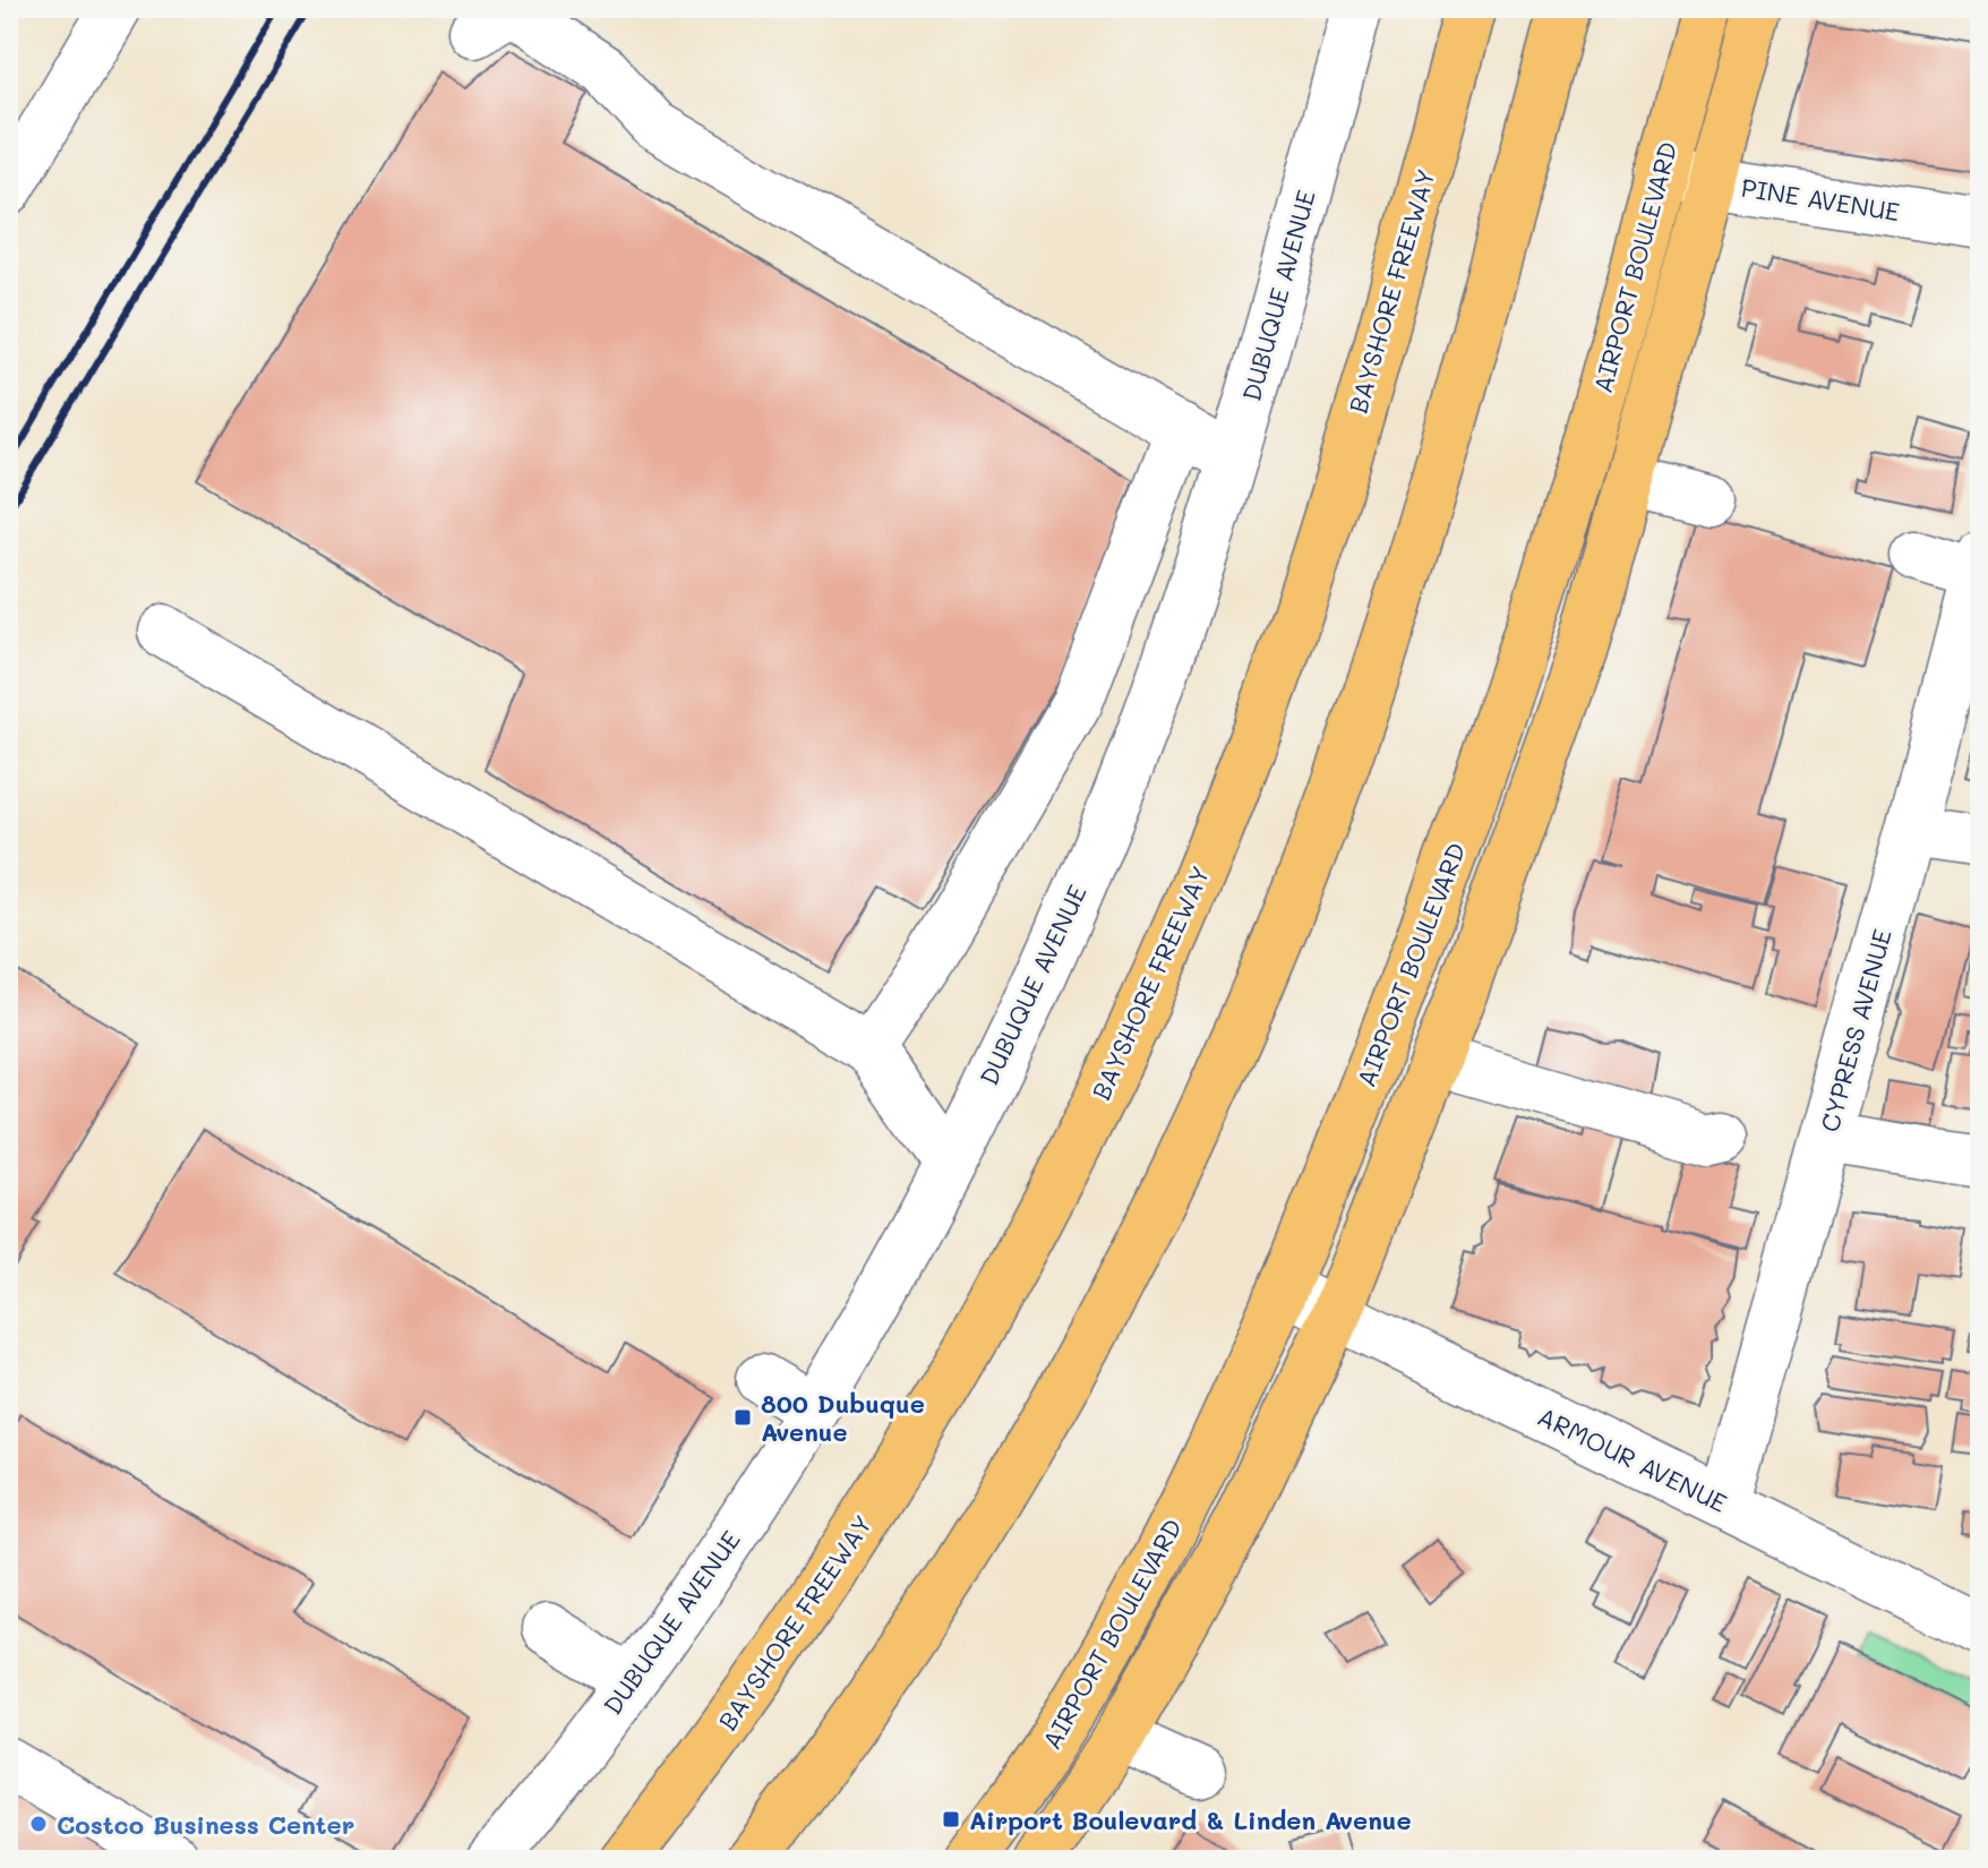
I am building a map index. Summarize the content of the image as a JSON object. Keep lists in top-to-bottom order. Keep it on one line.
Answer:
{"streets":{"main road":["AIRPORT BOULEVARD","BAYSHORE FREEWAY"],"street":["PINE AVENUE","DUBUQUE AVENUE","CYPRESS AVENUE","ARMOUR AVENUE"]},"crossings":[["PINE AVENUE","AIRPORT BOULEVARD"],["AIRPORT BOULEVARD","ARMOUR AVENUE"],["CYPRESS AVENUE","ARMOUR AVENUE"]],"places":{"transit":["800 Dubuque Avenue","Airport Boulevard & Linden Avenue"],"other":["Costco Business Center"]}}
